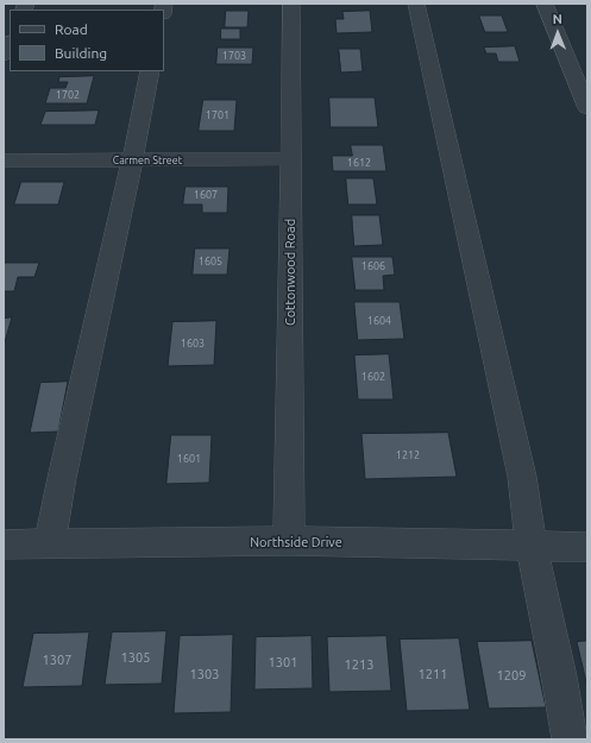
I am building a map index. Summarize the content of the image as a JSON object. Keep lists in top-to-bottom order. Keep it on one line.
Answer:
{"streets":{"street":["Carmen Street","Cottonwood Road","Northside Drive"]},"crossings":[["Carmen Street","Cottonwood Road"],["Cottonwood Road","Northside Drive"]],"house_numbers":["1703","1702","1701","1612","1607","1605","1606","1604","1603","1602","1212","1601","1305","1307","1301","1213","1303","1211","1209"],"legend":["Road","Building"],"north":"top"}
